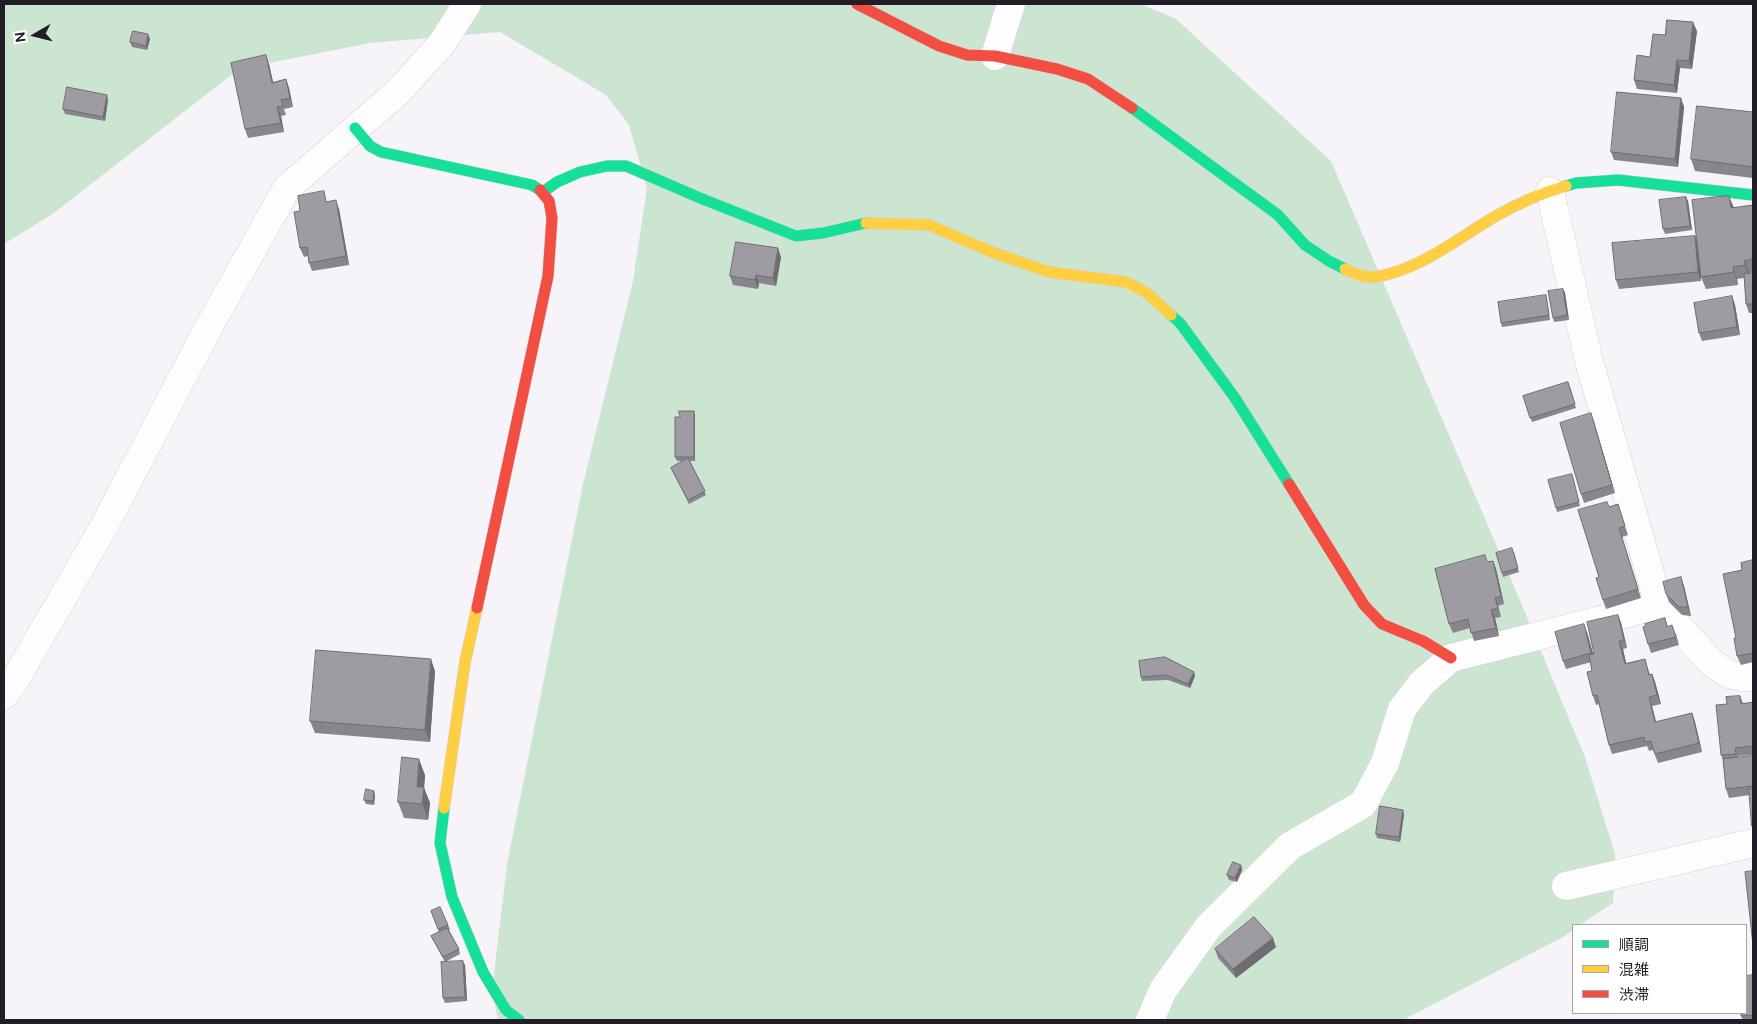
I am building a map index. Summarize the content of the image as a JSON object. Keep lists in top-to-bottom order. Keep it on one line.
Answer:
{"legend":["順調","混雑","渋滞"],"north":"left"}
